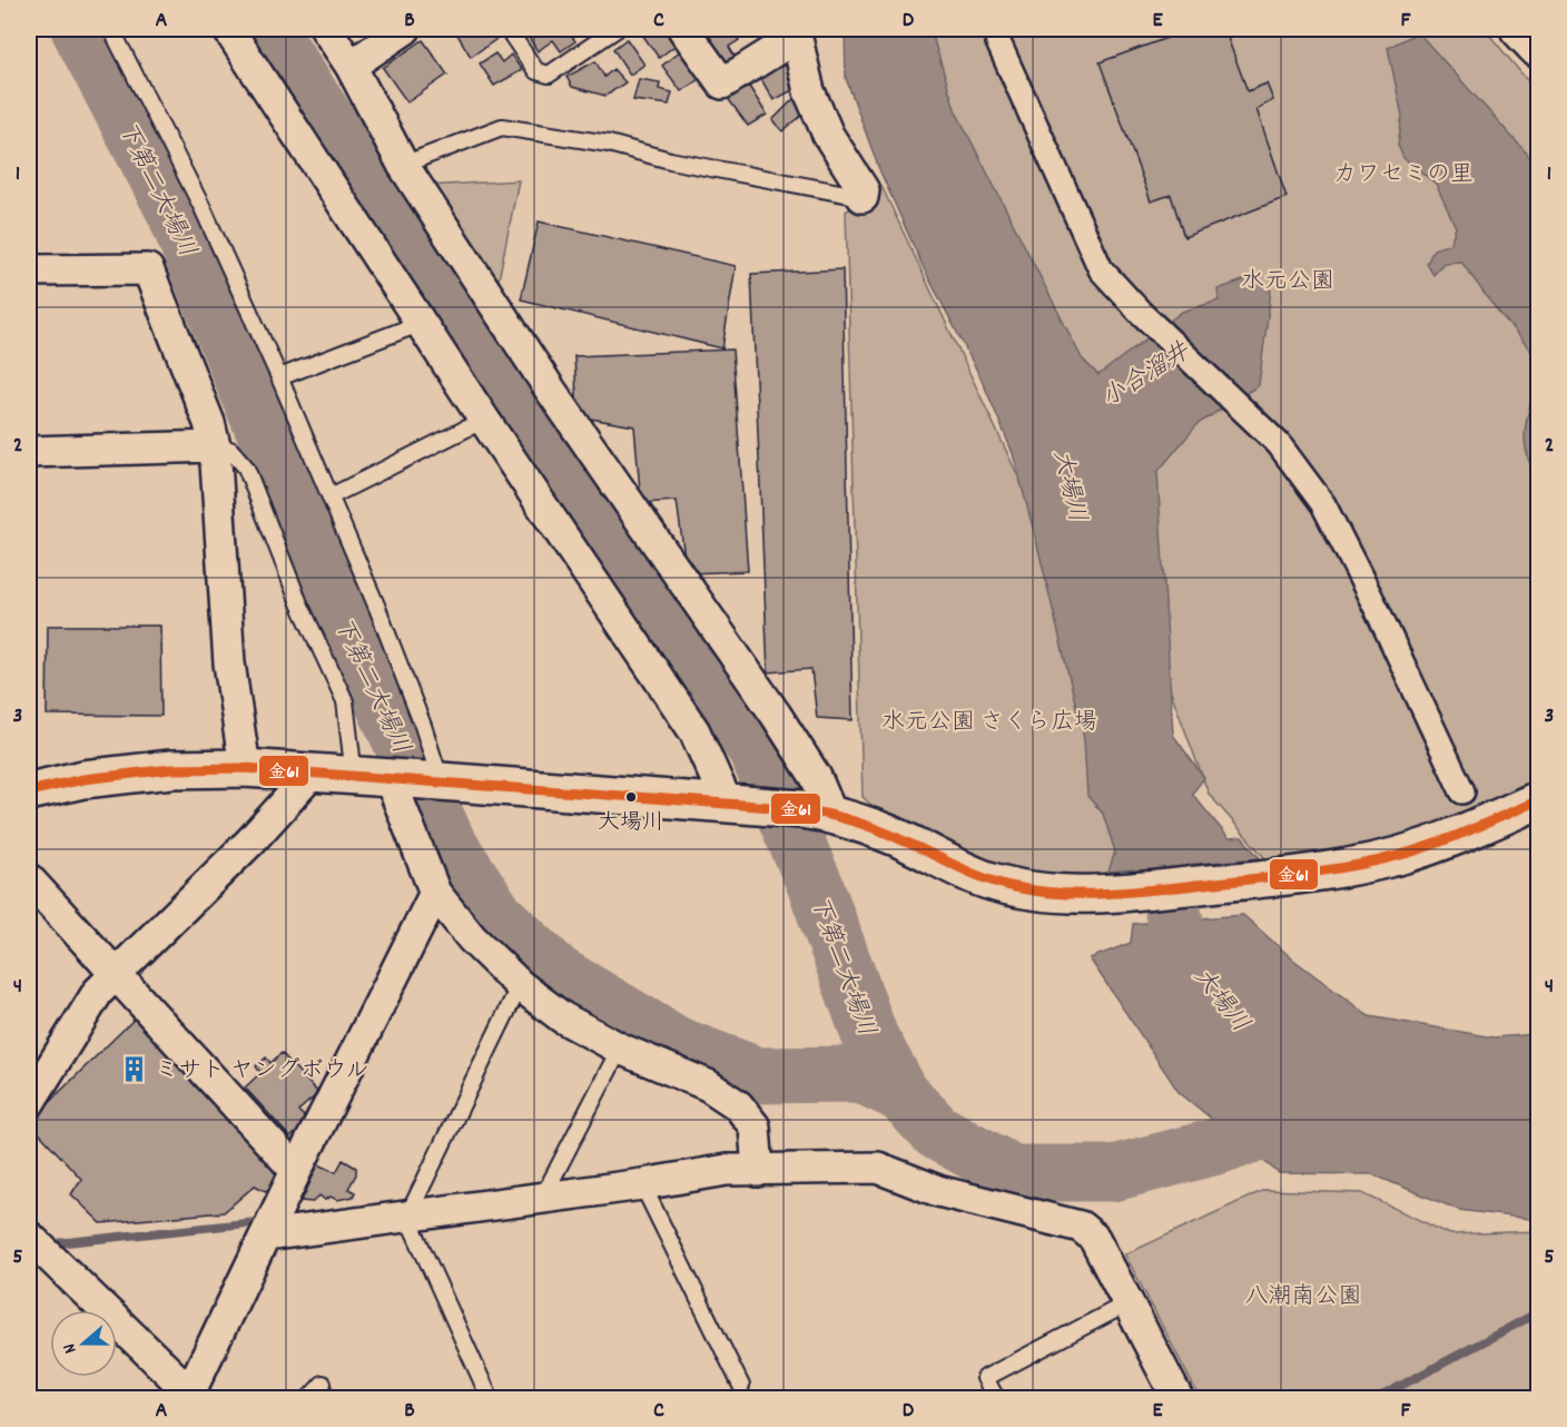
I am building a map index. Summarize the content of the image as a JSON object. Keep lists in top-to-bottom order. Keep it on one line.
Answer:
{"water":["下第二大場川","小合溜井","大場川"],"parks":["カワセミの里","水元公園","水元公園 さくら広場","八潮南公園"],"places":{"other":["大場川"],"building":["ミサト ヤングボウル"]},"lines":["transit line 金61"],"north":"left","grid":{"columns":["A","B","C","D","E","F"],"rows":["1","2","3","4","5"]}}
